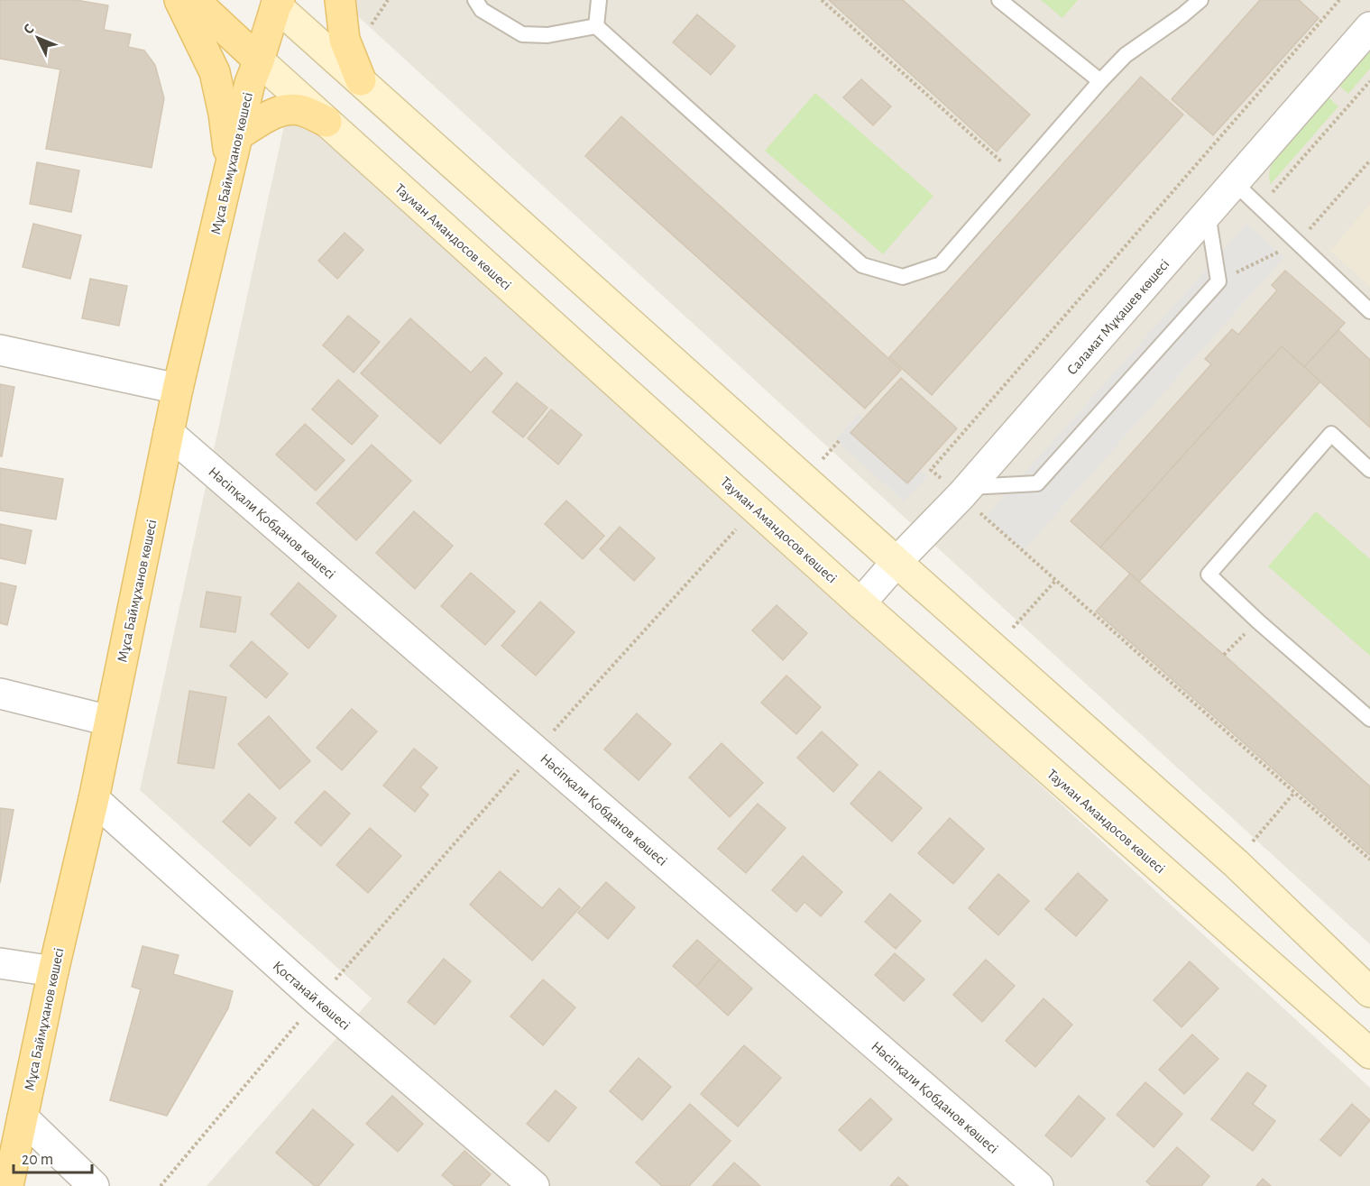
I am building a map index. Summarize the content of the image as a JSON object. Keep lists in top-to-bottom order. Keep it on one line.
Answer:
{"streets":{"main road":["Мұса Баймұханов көшесі","Тауман Амандосов көшесі"],"street":["Саламат Мұқашев көшесі","Нәсіпқали Қобданов көшесі","Қостанай көшесі"]},"crossings":[["Мұса Баймұханов көшесі","Тауман Амандосов көшесі"],["Мұса Баймұханов көшесі","Нәсіпқали Қобданов көшесі"],["Мұса Баймұханов көшесі","Қостанай көшесі"],["Тауман Амандосов көшесі","Саламат Мұқашев көшесі"]],"scale_bar":"20 m","north":"top left"}
